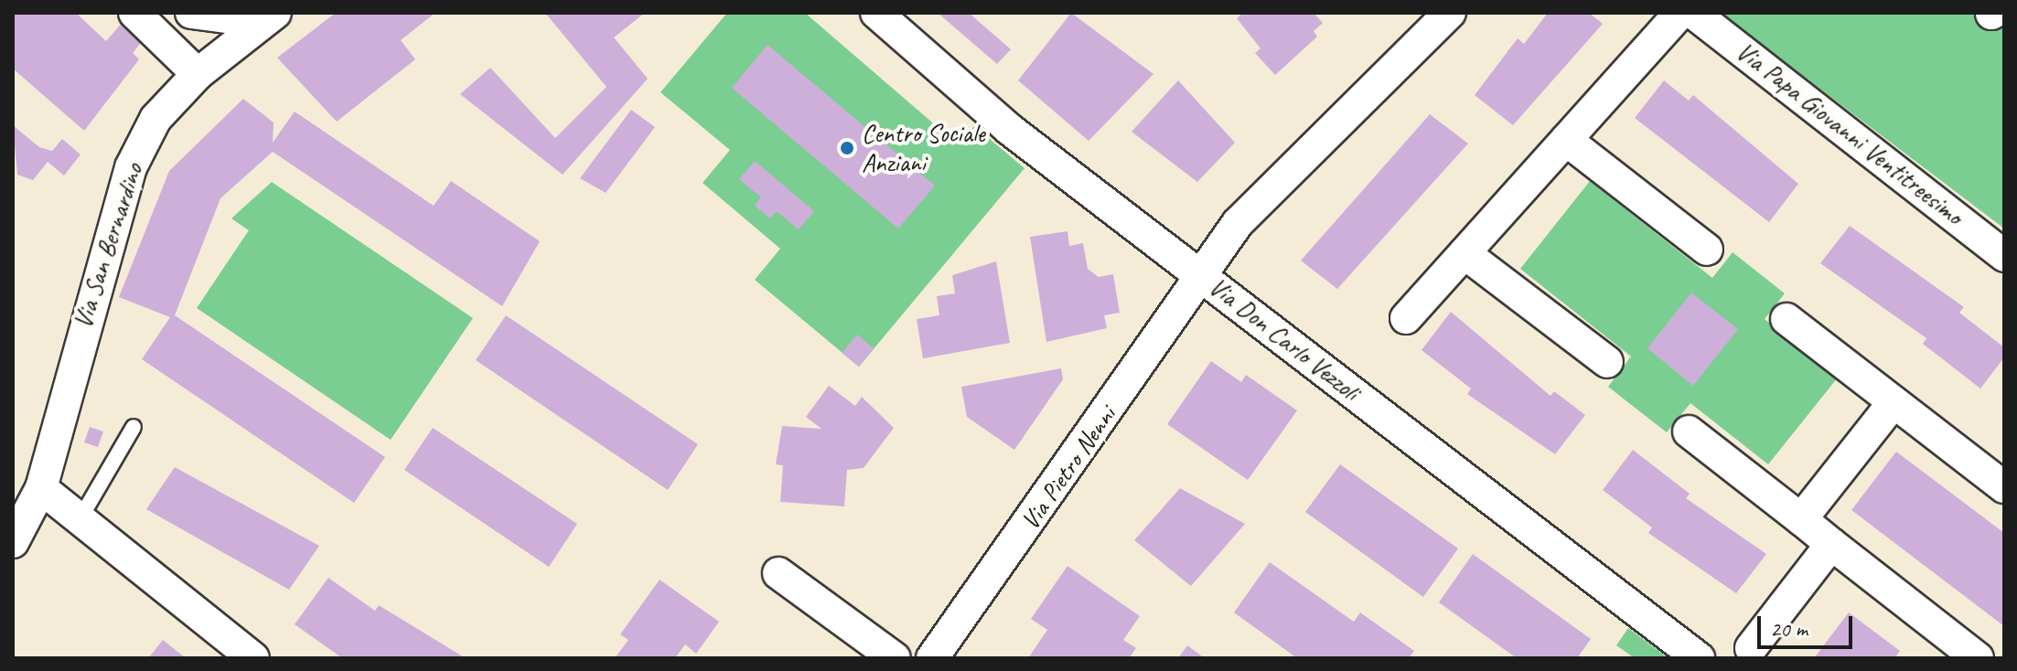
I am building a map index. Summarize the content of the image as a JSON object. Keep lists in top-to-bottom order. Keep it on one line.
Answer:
{"streets":{"street":["Via Papa Giovanni Ventitreesimo","Via San Bernardino","Via Don Carlo Vezzoli","Via Pietro Nenni"]},"crossings":[["Via Don Carlo Vezzoli","Via Pietro Nenni"]],"places":["Centro Sociale Anziani"],"scale_bar":"20 m"}
